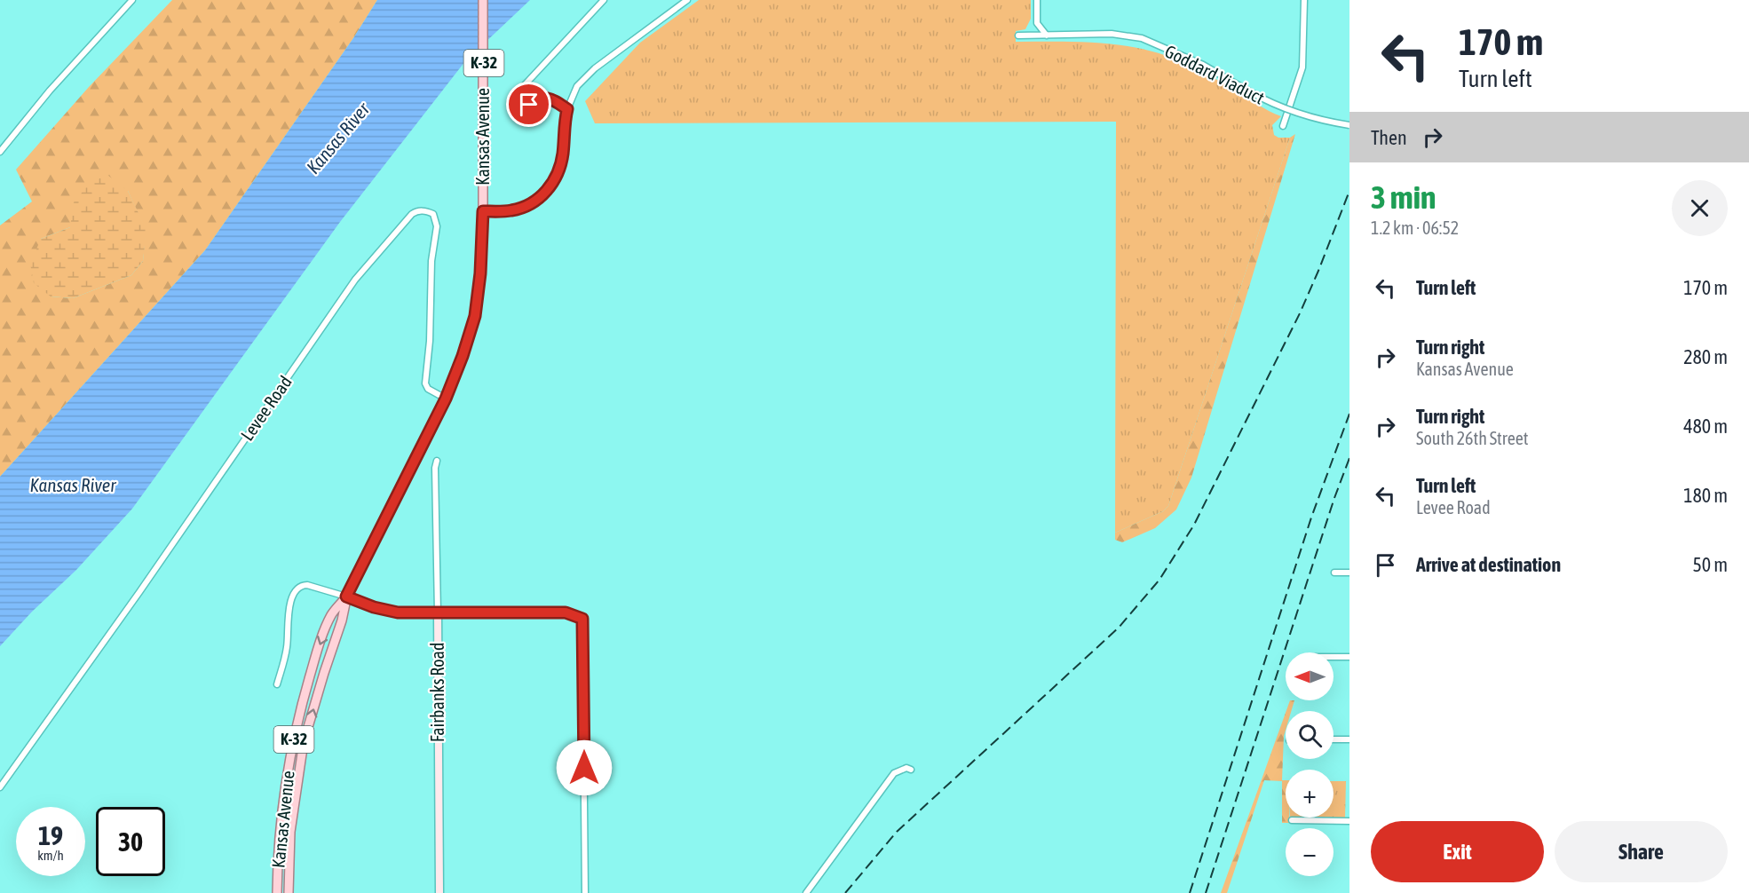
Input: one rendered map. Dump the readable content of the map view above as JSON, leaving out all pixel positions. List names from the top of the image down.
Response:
{
  "streets": {
    "main road": ["K-32", "Kansas Avenue"],
    "street": ["Goddard Viaduct", "Levee Road", "Fairbanks Road"]
  },
  "crossings": [
    ["Kansas Avenue", "Levee Road"]
  ],
  "water": ["Kansas River"],
  "north": "left",
  "page": {
    "turn": ["170 m", "Turn left"],
    "then": "Then",
    "heading": ["3 min", "1.2 km · 06:52"],
    "list": [
      {
        "name": "Turn left",
        "value": "170 m"
      },
      {
        "name": "Turn right",
        "note": "Kansas Avenue",
        "value": "280 m"
      },
      {
        "name": "Turn right",
        "note": "South 26th Street",
        "value": "480 m"
      },
      {
        "name": "Turn left",
        "note": "Levee Road",
        "value": "180 m"
      },
      {
        "name": "Arrive at destination",
        "value": "50 m"
      }
    ],
    "map_buttons": ["+", "−"],
    "speed": "19 km/h",
    "limit": "30",
    "buttons": ["Exit", "Share"]
  }
}
